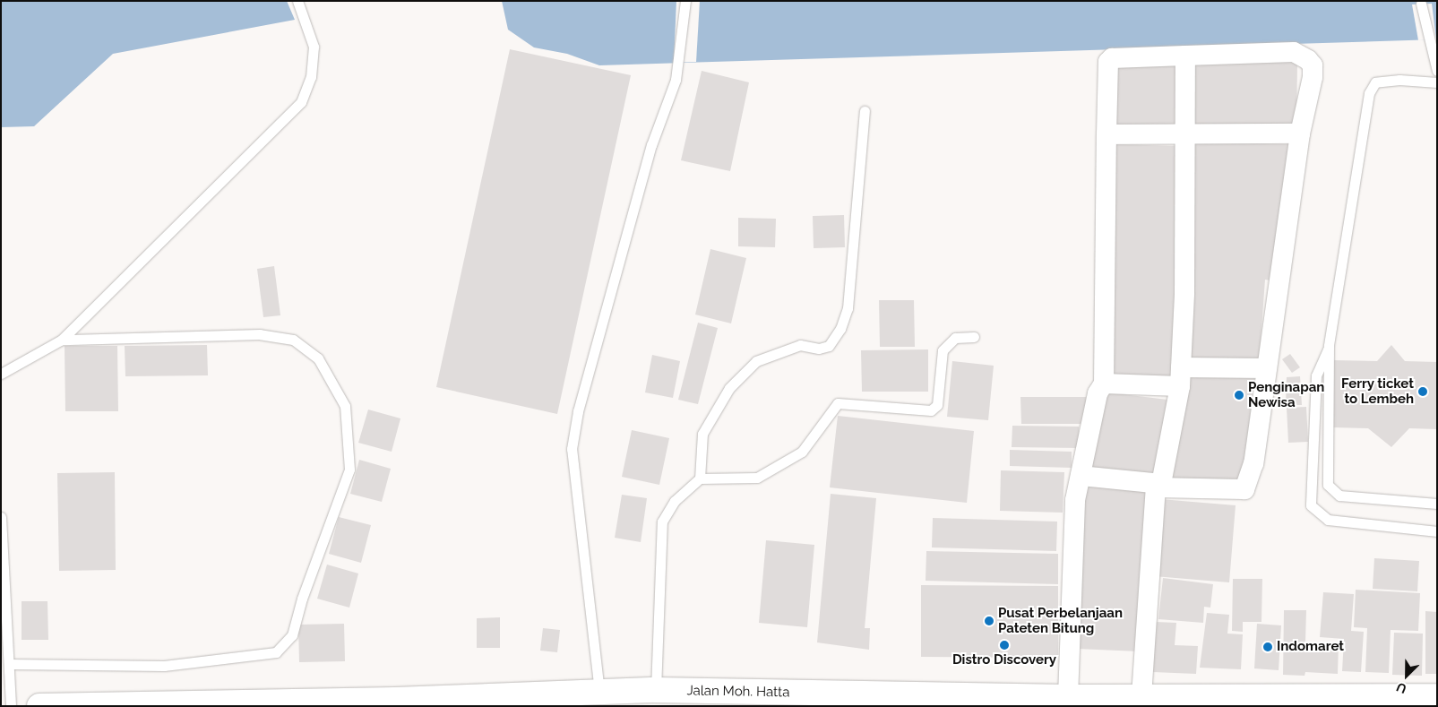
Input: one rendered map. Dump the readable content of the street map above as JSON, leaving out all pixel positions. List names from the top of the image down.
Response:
{
  "streets": {
    "highway": ["Jalan Moh. Hatta"]
  },
  "places": [
    "Ferry ticket to Lembeh",
    "Penginapan Newisa",
    "Pusat Perbelanjaan Pateten Bitung",
    "Distro Discovery",
    "Indomaret"
  ],
  "north": "bottom left"
}
